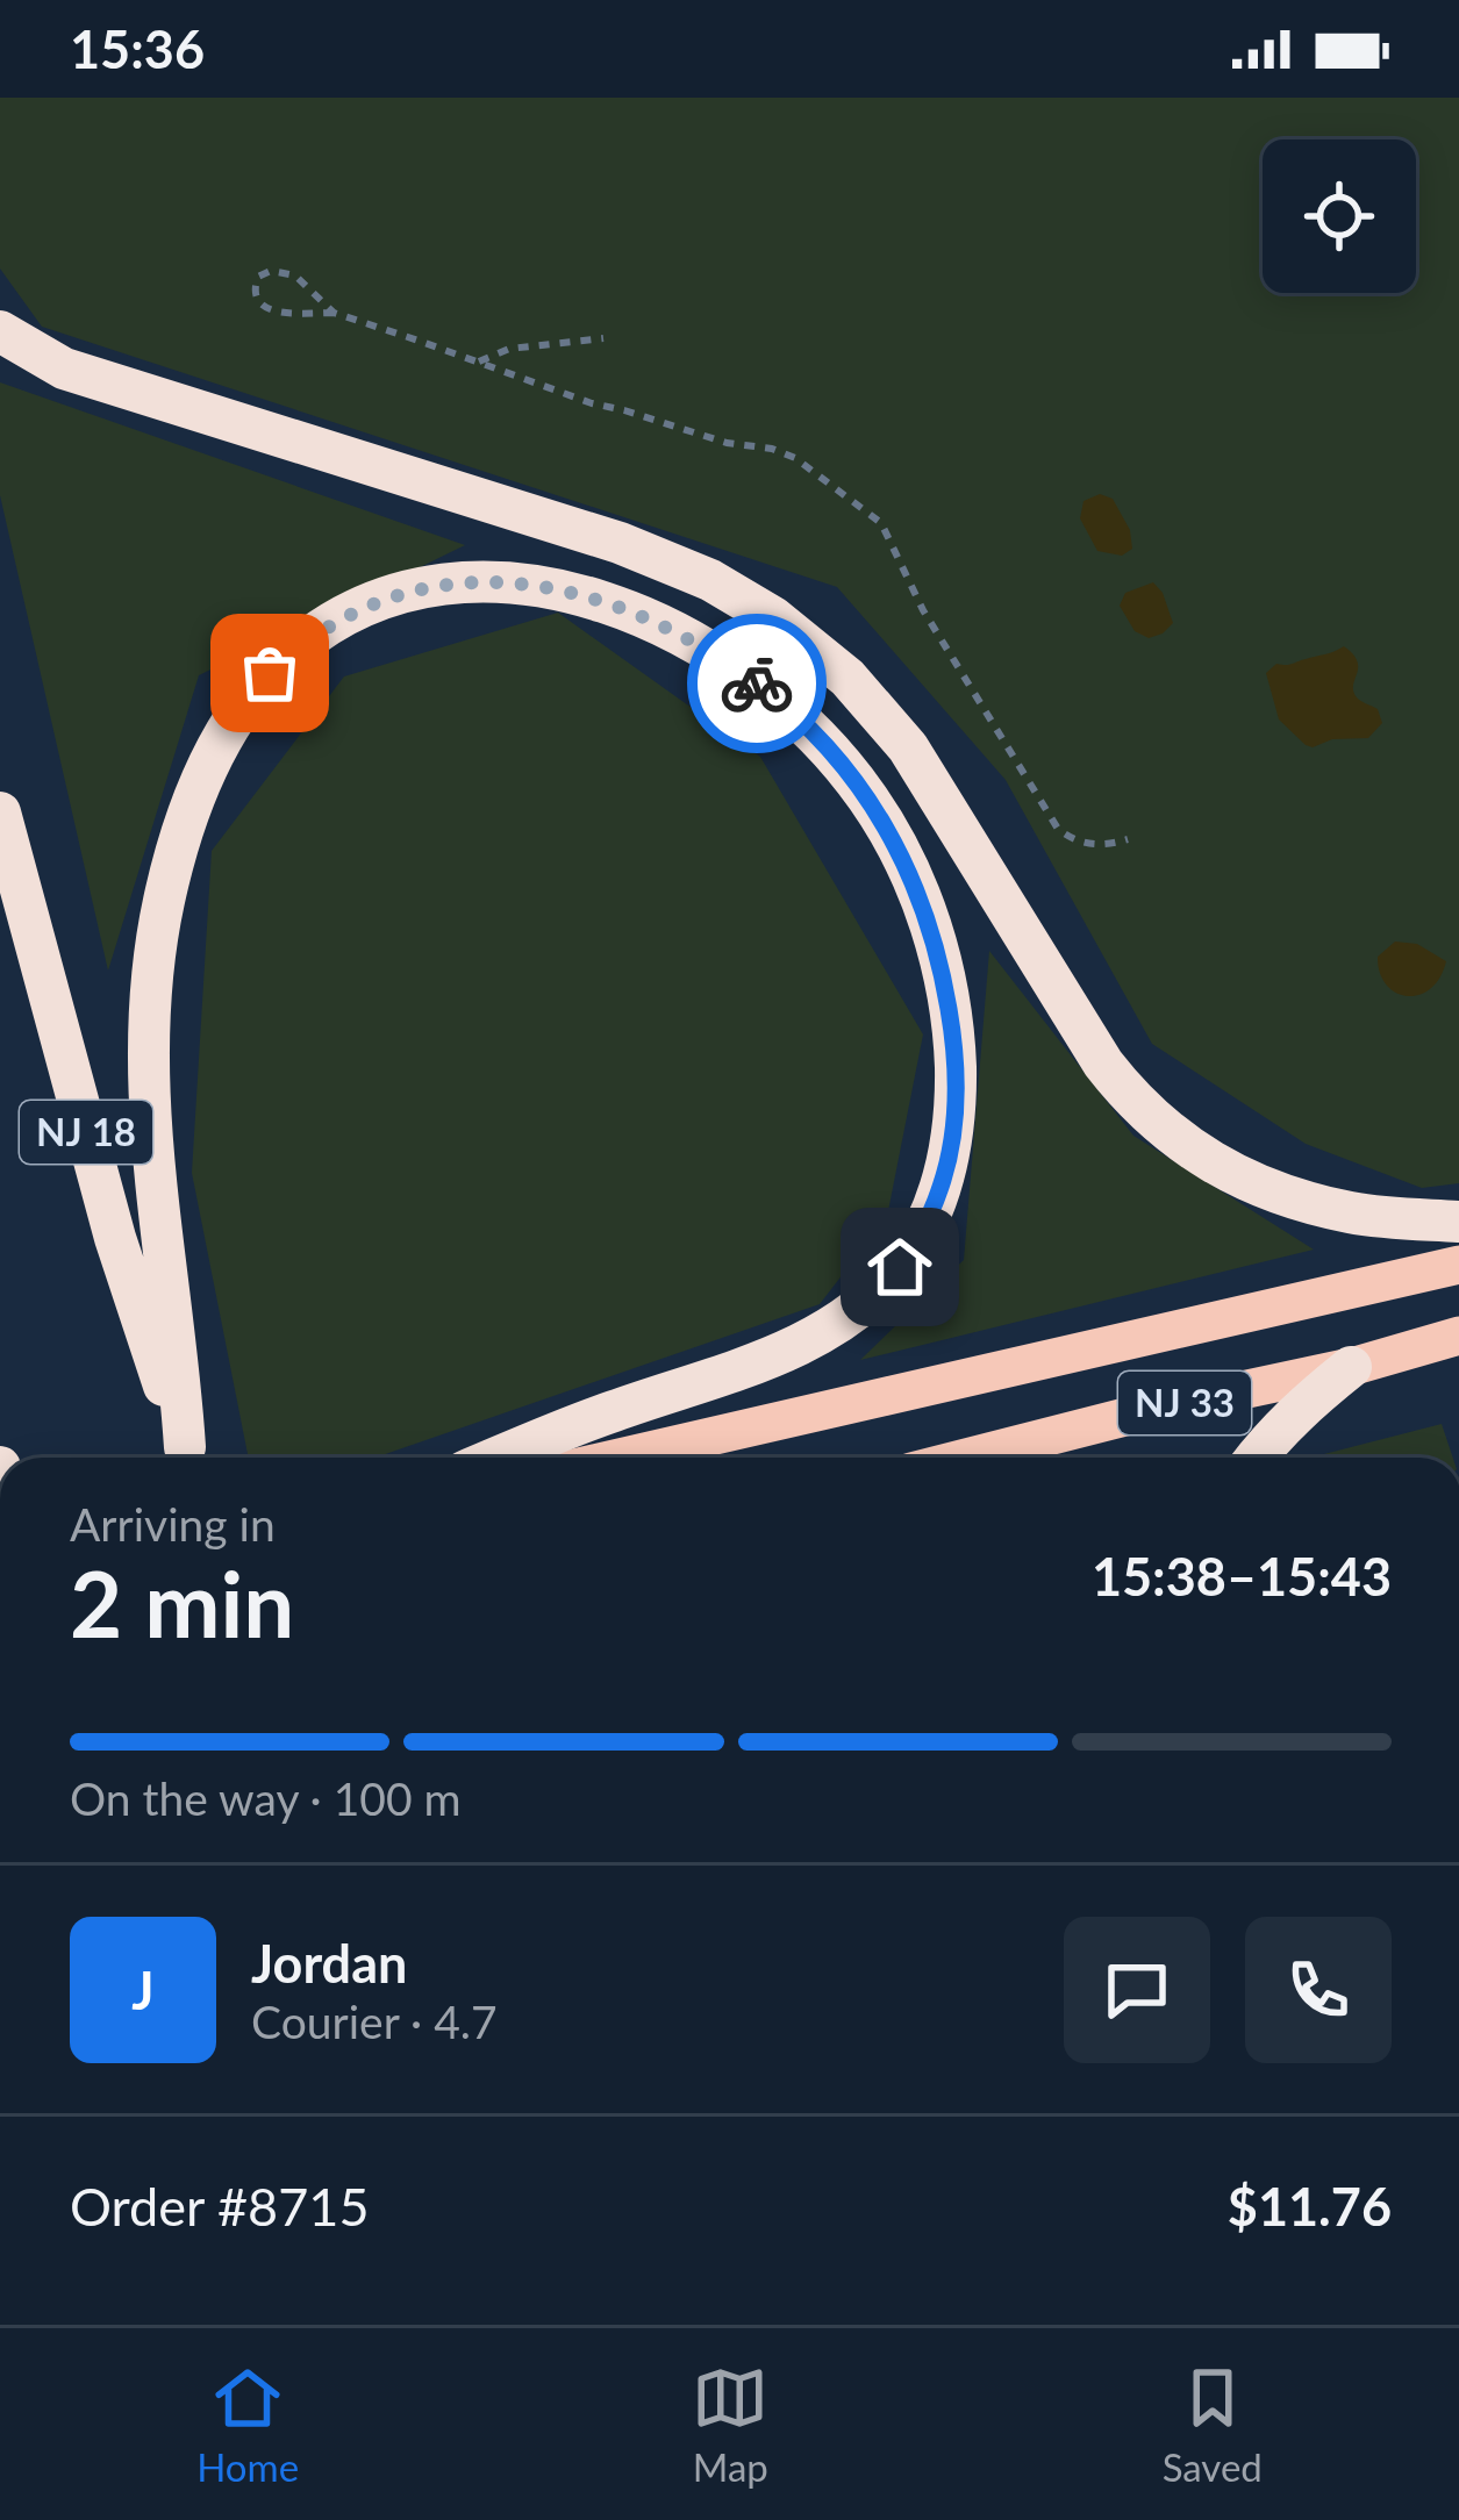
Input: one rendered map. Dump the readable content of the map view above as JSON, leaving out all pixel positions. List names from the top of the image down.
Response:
{
  "streets": {
    "highway": ["NJ 18", "NJ 33"]
  },
  "page": {
    "status": "15:36",
    "heading": ["2 min", "Arriving in", "15:38–15:43"],
    "panel": [
      "Jordan",
      "Courier · 4.7",
      "Order #8715",
      "$11.76"
    ],
    "bar": "On the way · 100 m",
    "round": "J",
    "tabs": ["Home", "Map", "Saved"]
  }
}
